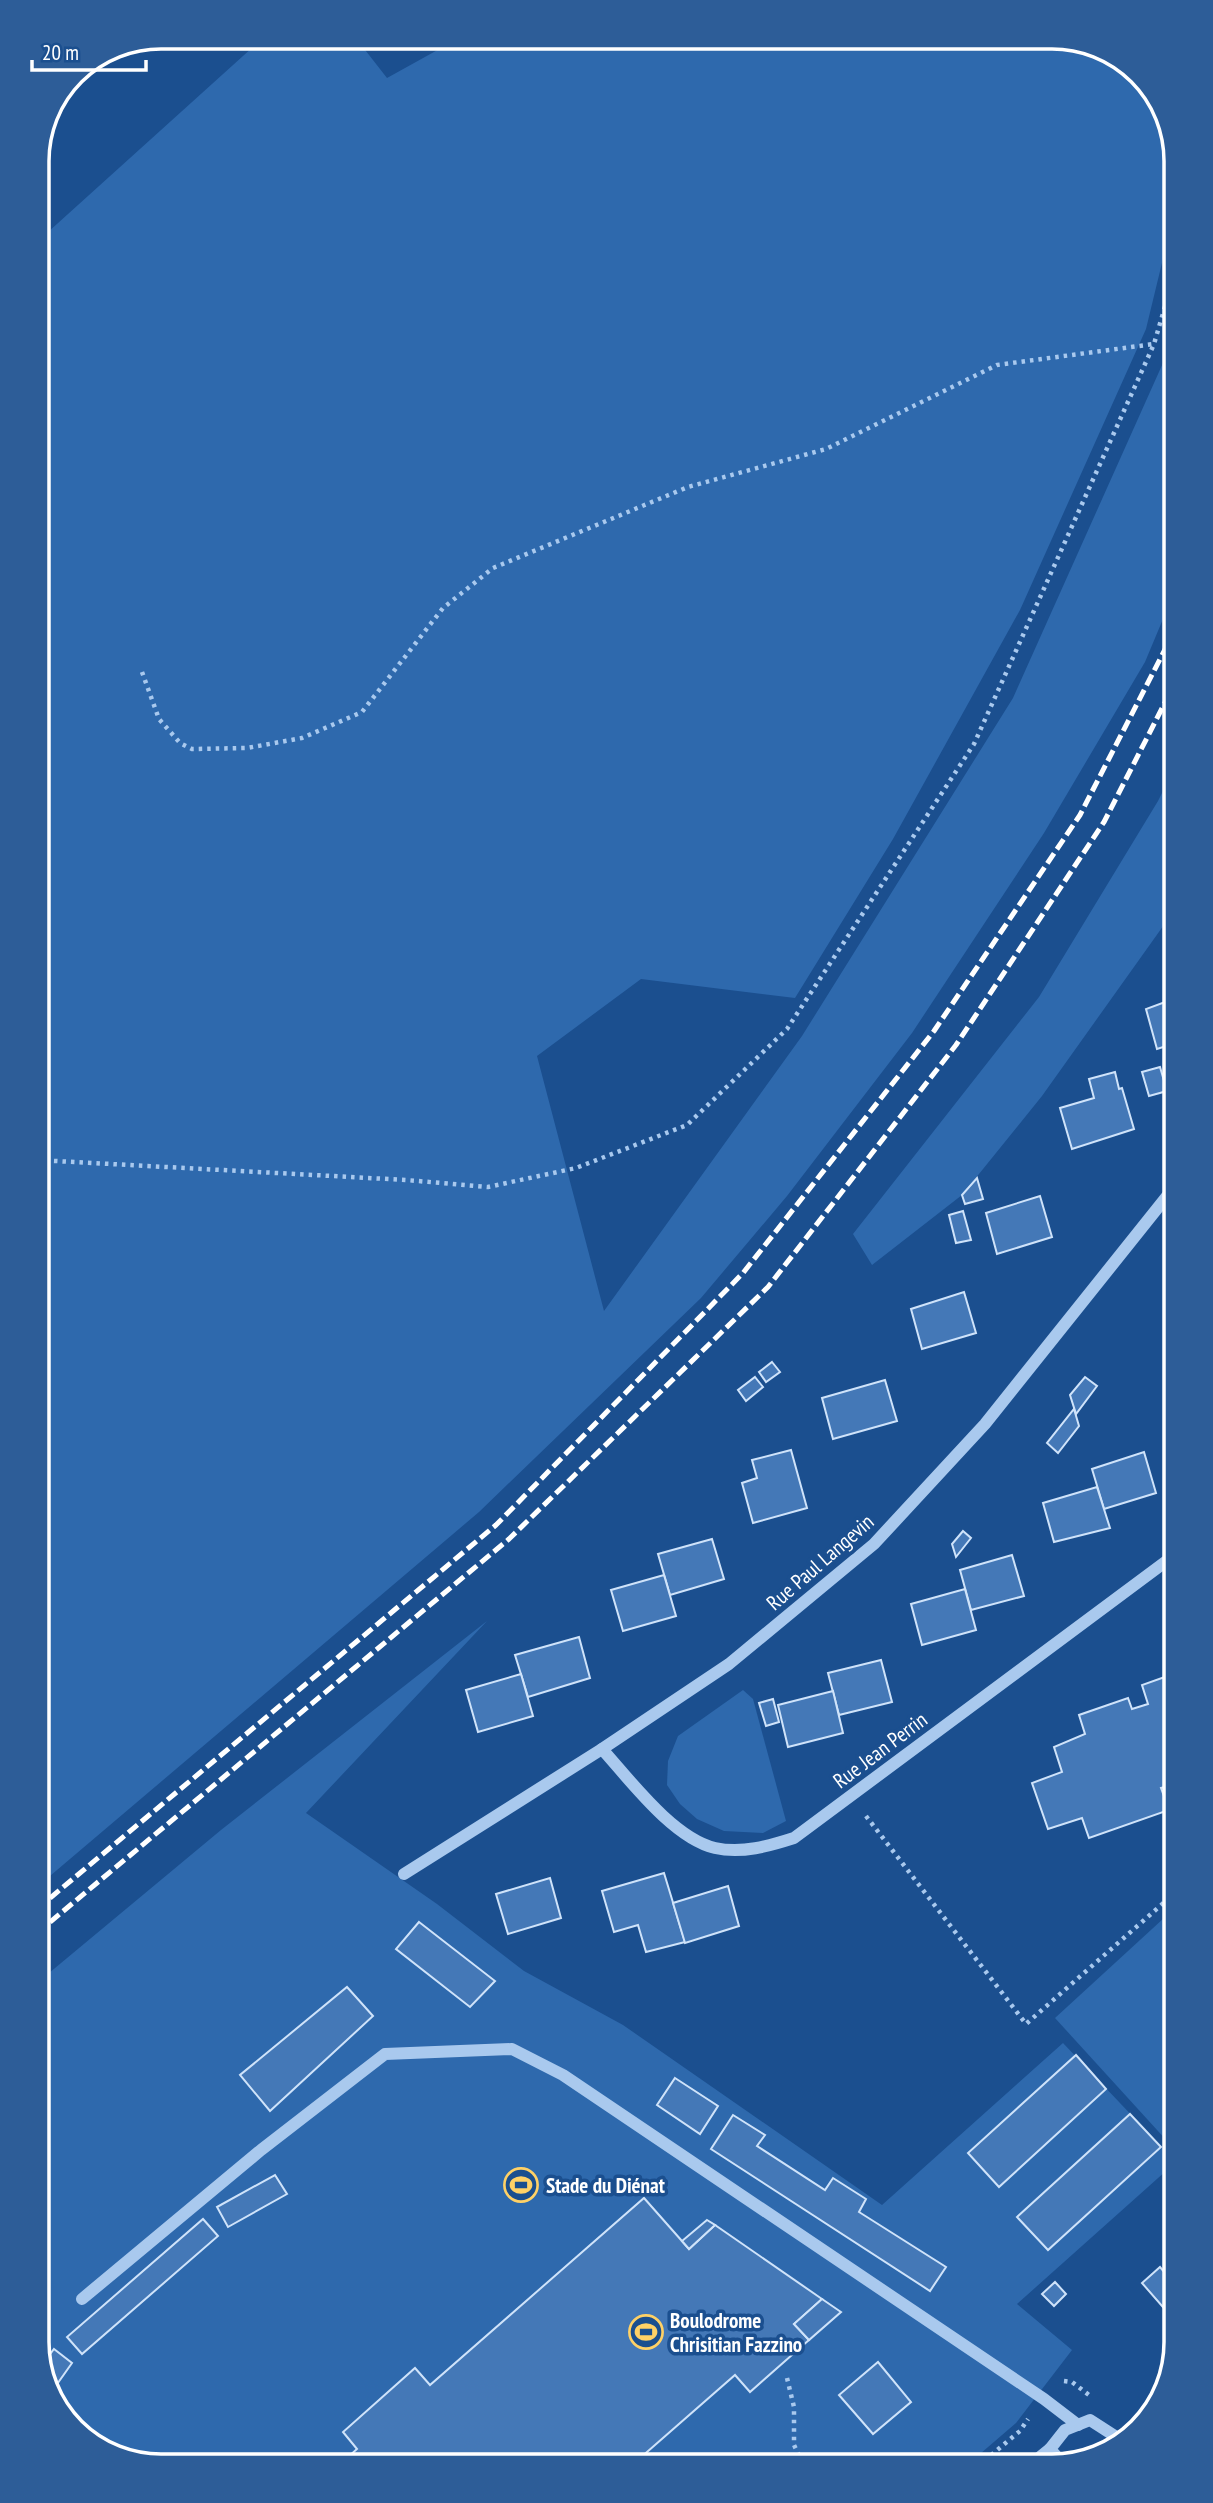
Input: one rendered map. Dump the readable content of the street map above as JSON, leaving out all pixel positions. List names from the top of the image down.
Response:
{
  "streets": {
    "street": ["Rue Paul Langevin", "Rue Jean Perrin"]
  },
  "crossings": [
    ["Rue Paul Langevin", "Rue Jean Perrin"]
  ],
  "places": {
    "sports": ["Stade du Diénat", "Boulodrome Chrisitian Fazzino"]
  },
  "scale_bar": "20 m"
}
